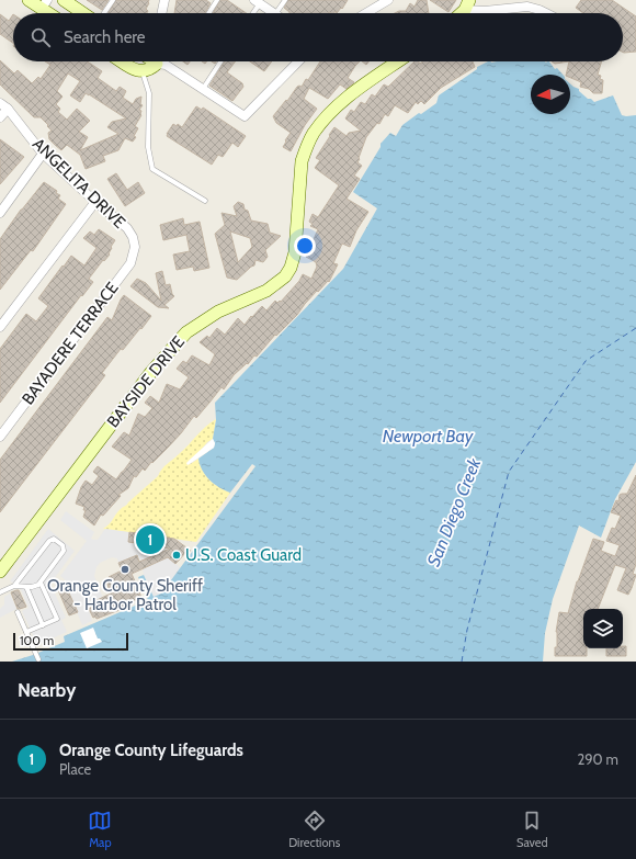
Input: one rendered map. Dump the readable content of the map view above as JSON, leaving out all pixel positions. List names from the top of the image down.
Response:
{
  "streets": {
    "main road": ["BAYSIDE DRIVE"],
    "street": ["ANGELITA DRIVE", "BAYADERE TERRACE"]
  },
  "crossings": [
    ["ANGELITA DRIVE", "BAYADERE TERRACE"]
  ],
  "water": ["Newport Bay", "San Diego Creek"],
  "places": ["U.S. Coast Guard", "Orange County Sheriff - Harbor Patrol"],
  "scale_bar": "100 m",
  "north": "left",
  "page": {
    "search": "Search here",
    "pins": "1",
    "scale": "100 m",
    "heading": "Nearby",
    "list": [
      {
        "mark": "1",
        "name": "Orange County Lifeguards",
        "note": "Place",
        "value": "290 m"
      }
    ],
    "nav": ["Map", "Directions", "Saved"]
  }
}
